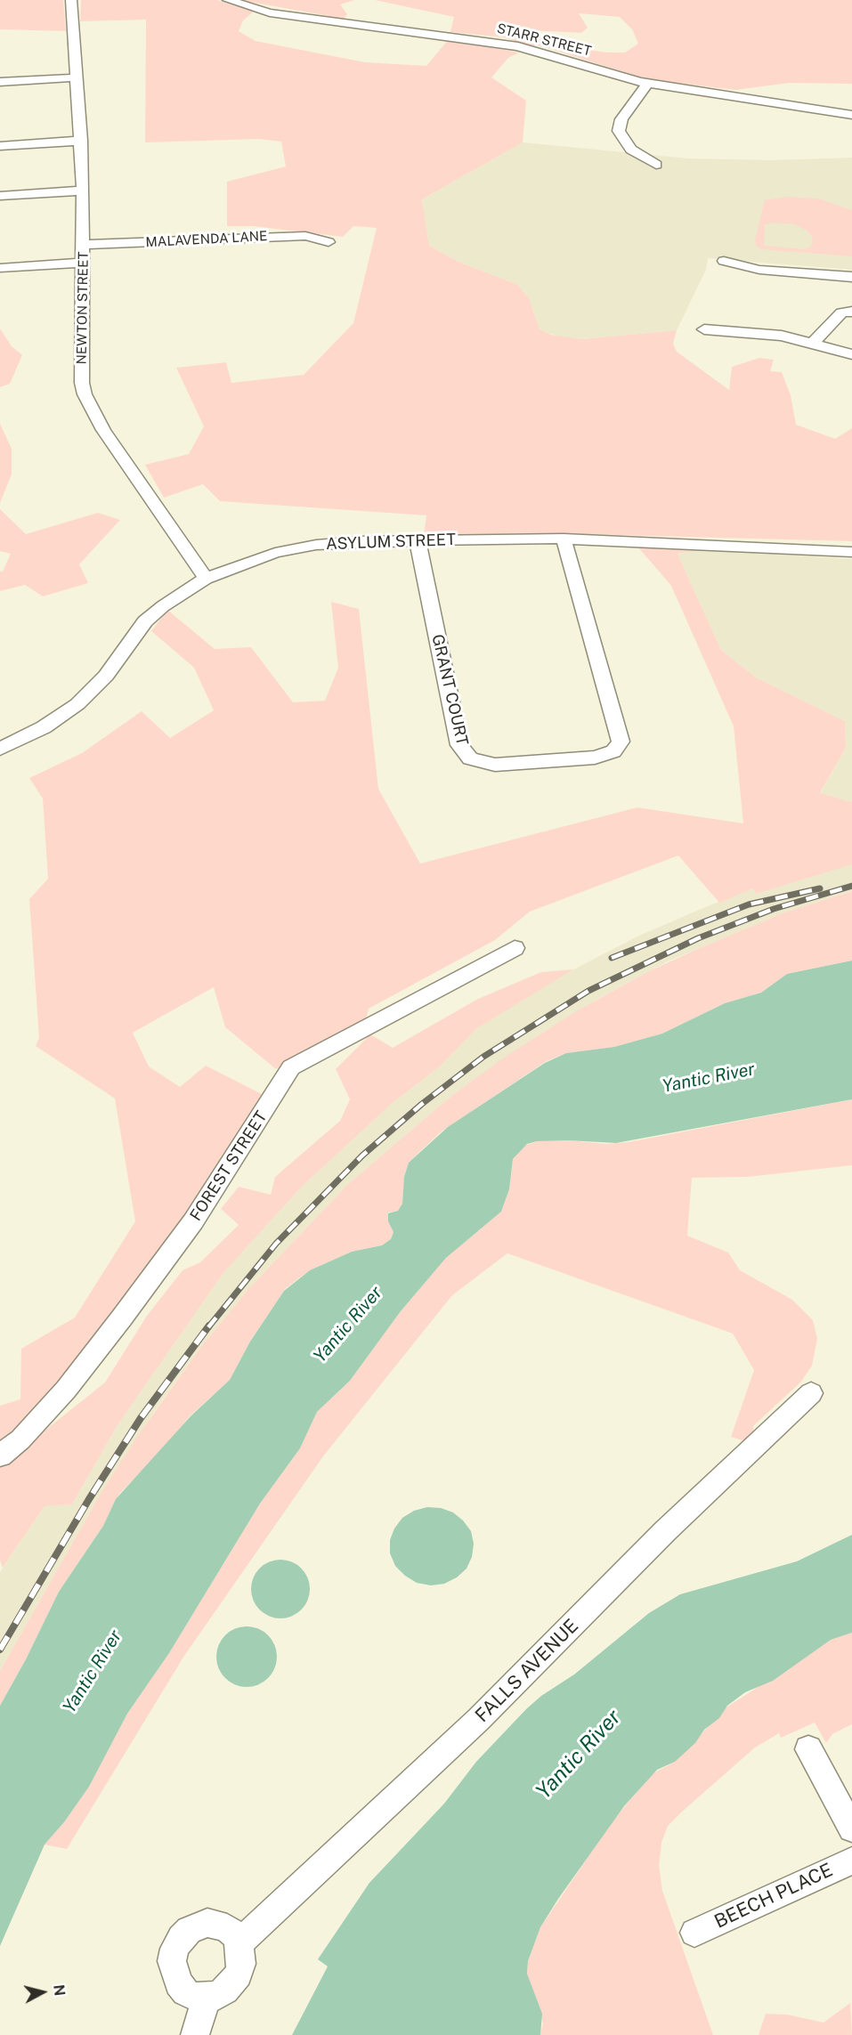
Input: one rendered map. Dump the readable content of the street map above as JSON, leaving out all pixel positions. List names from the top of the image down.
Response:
{
  "streets": {
    "street": [
      "STARR STREET",
      "MALAVENDA LANE",
      "NEWTON STREET",
      "ASYLUM STREET",
      "GRANT COURT",
      "FOREST STREET",
      "FALLS AVENUE",
      "BEECH PLACE"
    ]
  },
  "crossings": [
    ["MALAVENDA LANE", "NEWTON STREET"],
    ["NEWTON STREET", "ASYLUM STREET"],
    ["ASYLUM STREET", "GRANT COURT"]
  ],
  "water": ["Yantic River"],
  "north": "right"
}
